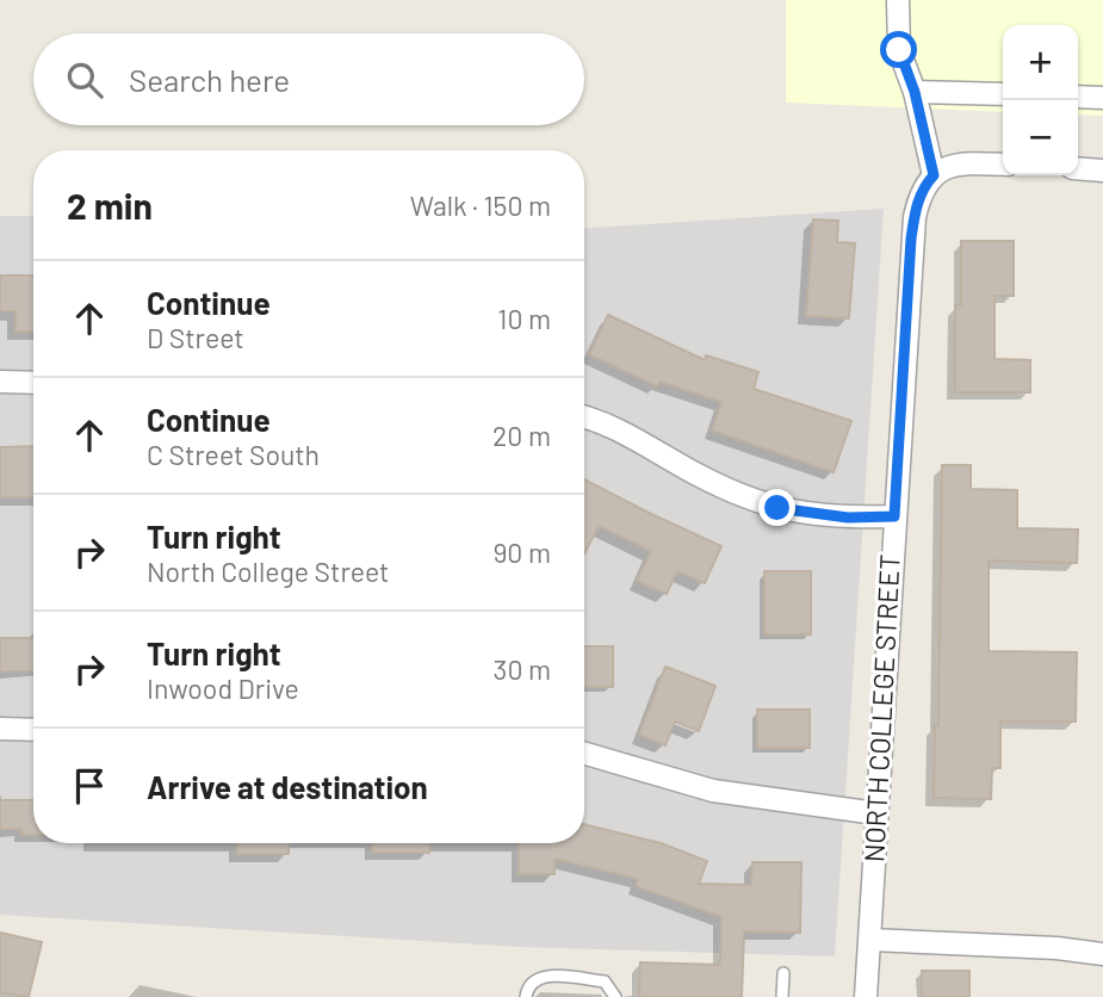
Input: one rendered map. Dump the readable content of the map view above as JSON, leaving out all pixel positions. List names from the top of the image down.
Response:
{
  "streets": {
    "street": ["NORTH COLLEGE STREET"]
  },
  "page": {
    "map_buttons": ["+", "−"],
    "search": "Search here",
    "heading": ["2 min", "Walk · 150 m"],
    "list": [
      ["Continue", "D Street", "10 m"],
      ["Continue", "C Street South", "20 m"],
      ["Turn right", "North College Street", "90 m"],
      ["Turn right", "Inwood Drive", "30 m"],
      "Arrive at destination"
    ]
  }
}
